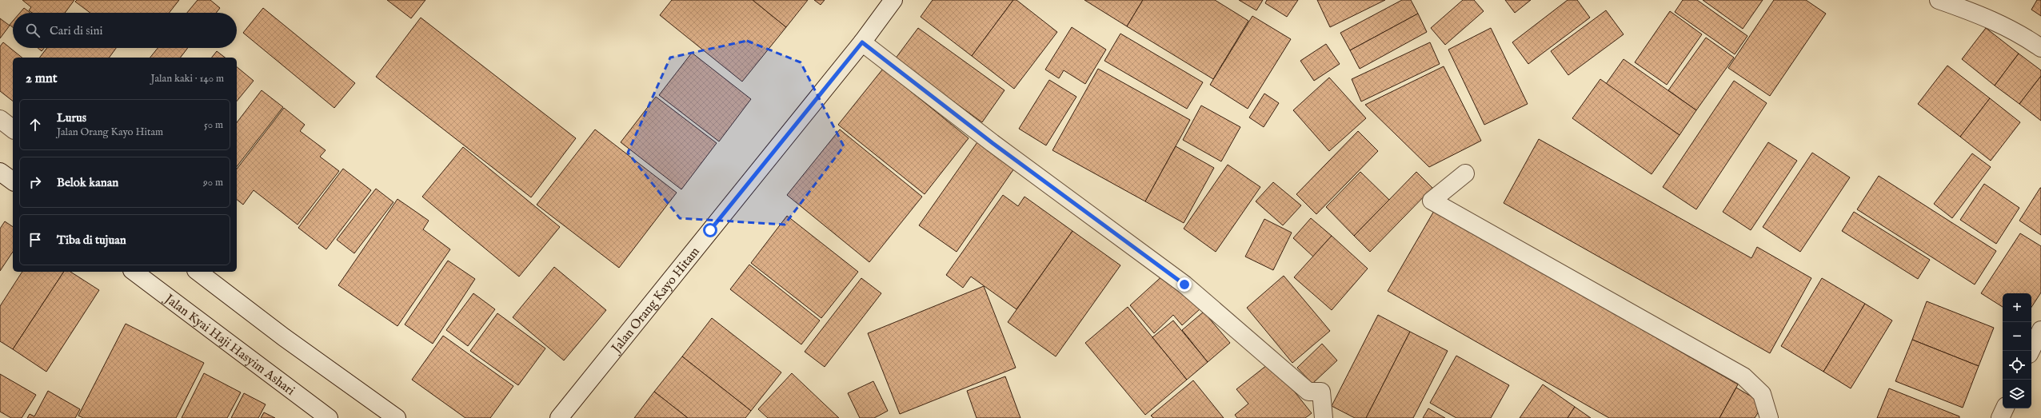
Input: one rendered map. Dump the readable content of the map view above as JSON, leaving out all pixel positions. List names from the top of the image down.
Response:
{
  "streets": {
    "street": ["Jalan Orang Kayo Hitam", "Jalan Kyai Haji Hasyim Ashari"]
  },
  "page": {
    "search": "Cari di sini",
    "heading": ["2 mnt", "Jalan kaki · 140 m"],
    "list": [
      ["Lurus", "Jalan Orang Kayo Hitam", "50 m"],
      ["Belok kanan", "90 m"],
      "Tiba di tujuan"
    ],
    "map_buttons": ["+", "−"]
  }
}
